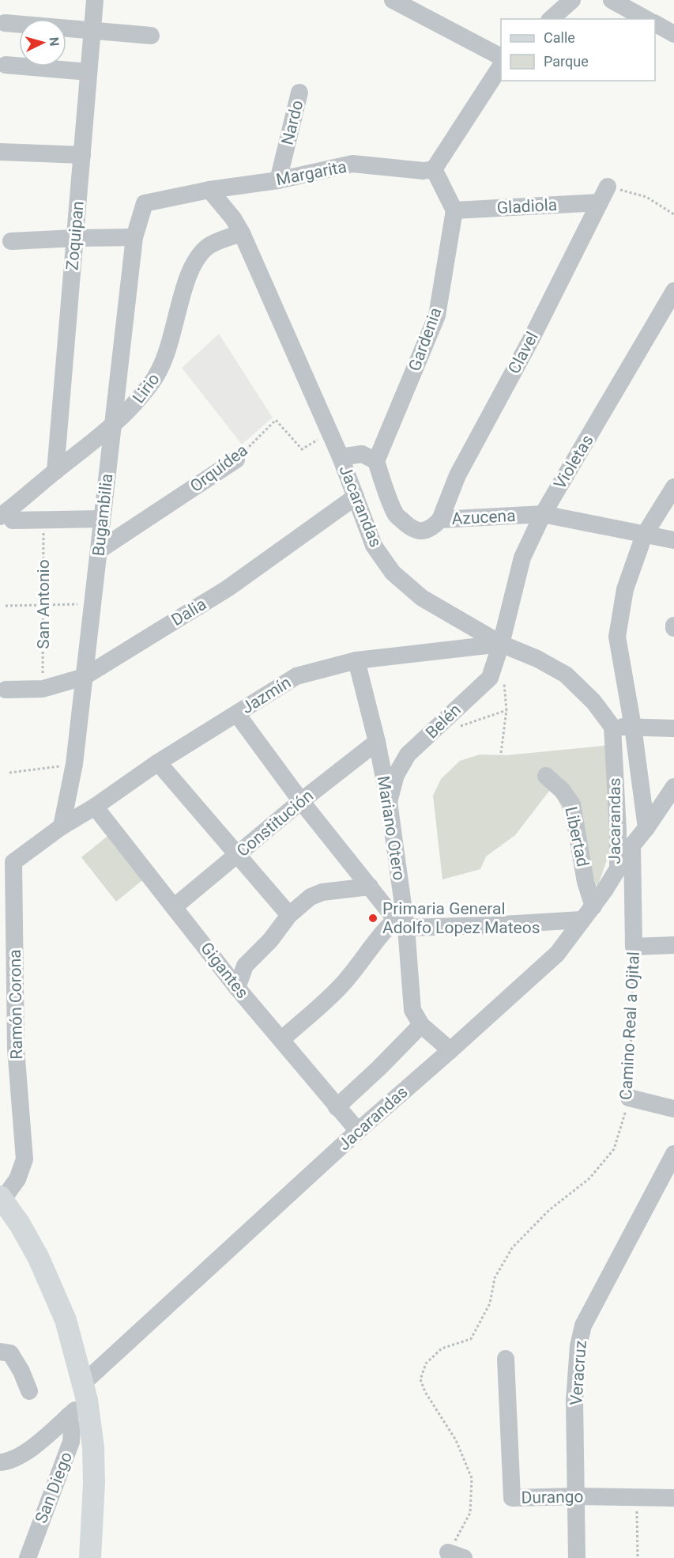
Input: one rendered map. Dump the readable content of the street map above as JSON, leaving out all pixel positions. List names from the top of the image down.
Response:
{
  "streets": {
    "street": [
      "Nardo",
      "Margarita",
      "Gladiola",
      "Zoquipan",
      "Gardenia",
      "Clavel",
      "Lirio",
      "Violetas",
      "Orquídea",
      "Jacarandas",
      "Bugambilia",
      "Azucena",
      "Dalia",
      "Jazmín",
      "Belén",
      "Constitución",
      "Mariano Otero",
      "Libertad",
      "Gigantes",
      "Ramón Corona",
      "Camino Real a Ojital",
      "Veracruz",
      "San Diego",
      "Durango"
    ],
    "path": ["San Antonio"]
  },
  "crossings": [
    ["Nardo", "Margarita"],
    ["Margarita", "Jacarandas"],
    ["Margarita", "Bugambilia"],
    ["Gladiola", "Gardenia"],
    ["Gladiola", "Clavel"],
    ["Zoquipan", "Lirio"],
    ["Gardenia", "Azucena"],
    ["Clavel", "Azucena"],
    ["Lirio", "Jacarandas"],
    ["Lirio", "Bugambilia"],
    ["Violetas", "Jacarandas"],
    ["Violetas", "Azucena"],
    ["Violetas", "Jazmín"],
    ["Violetas", "Belén"],
    ["Orquídea", "Jacarandas"],
    ["Orquídea", "Bugambilia"],
    ["Jacarandas", "Dalia"],
    ["Jacarandas", "Jazmín"],
    ["Jacarandas", "Belén"],
    ["Jacarandas", "Mariano Otero"],
    ["Jacarandas", "Libertad"],
    ["Jacarandas", "Gigantes"],
    ["Jacarandas", "San Diego"],
    ["Bugambilia", "Dalia"],
    ["Bugambilia", "Jazmín"],
    ["Bugambilia", "Ramón Corona"],
    ["San Antonio", "Dalia"],
    ["Jazmín", "Belén"],
    ["Jazmín", "Mariano Otero"],
    ["Jazmín", "Gigantes"],
    ["Jazmín", "Ramón Corona"],
    ["Belén", "Mariano Otero"],
    ["Constitución", "Mariano Otero"],
    ["Constitución", "Gigantes"],
    ["Veracruz", "Durango"]
  ],
  "places": ["Primaria General Adolfo Lopez Mateos"],
  "legend": ["Calle", "Parque"],
  "north": "right"
}
